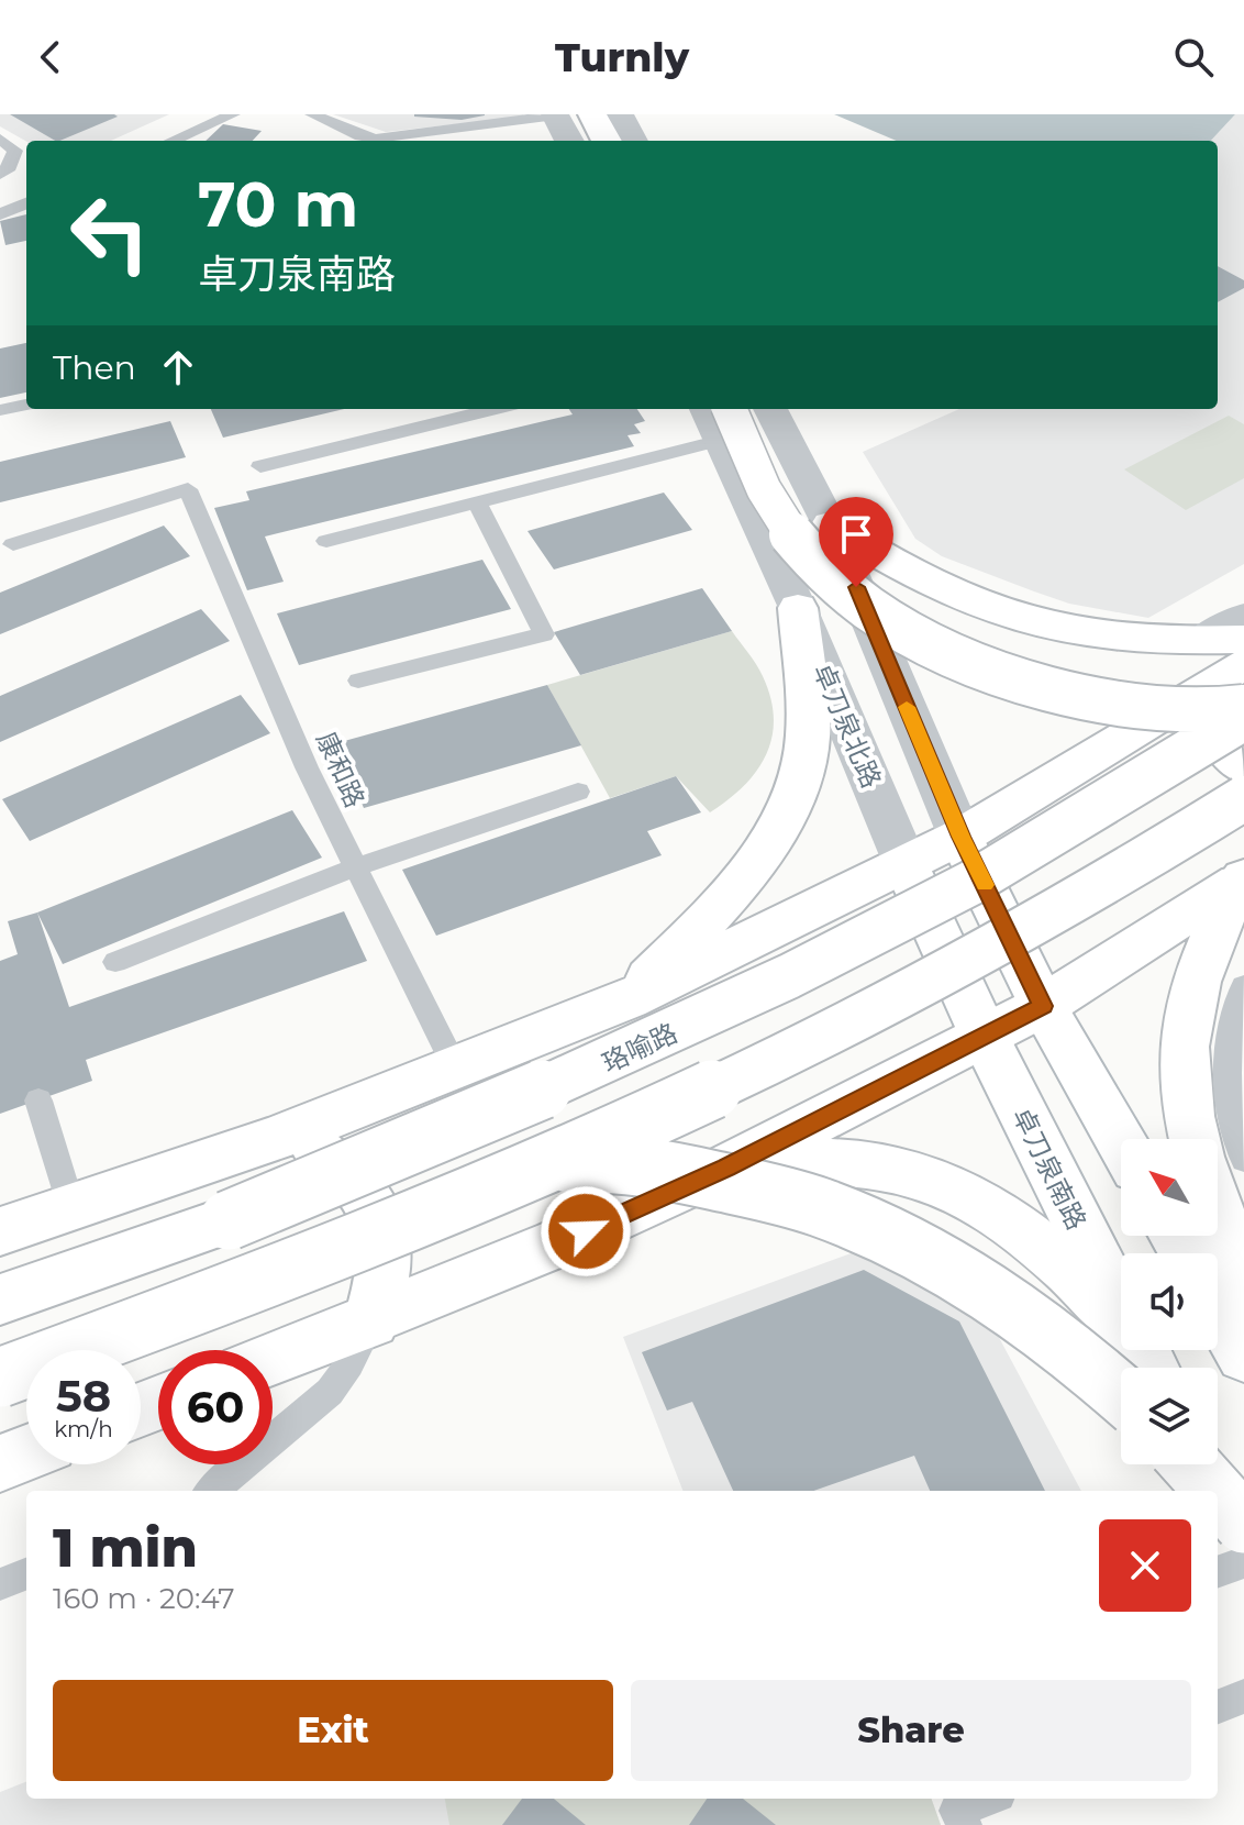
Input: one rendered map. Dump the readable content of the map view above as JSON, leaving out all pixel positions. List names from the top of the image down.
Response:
{
  "streets": {
    "main road": ["卓刀泉北路", "珞喻路", "卓刀泉南路"],
    "lane": ["康和路"]
  },
  "crossings": [
    ["卓刀泉北路", "卓刀泉南路"]
  ],
  "north": "top left",
  "page": {
    "header": "Turnly",
    "turn": ["70 m", "卓刀泉南路"],
    "then": "Then",
    "speed": "58 km/h",
    "limit": "60",
    "heading": ["1 min", "160 m · 20:47"],
    "buttons": ["Exit", "Share"]
  }
}
